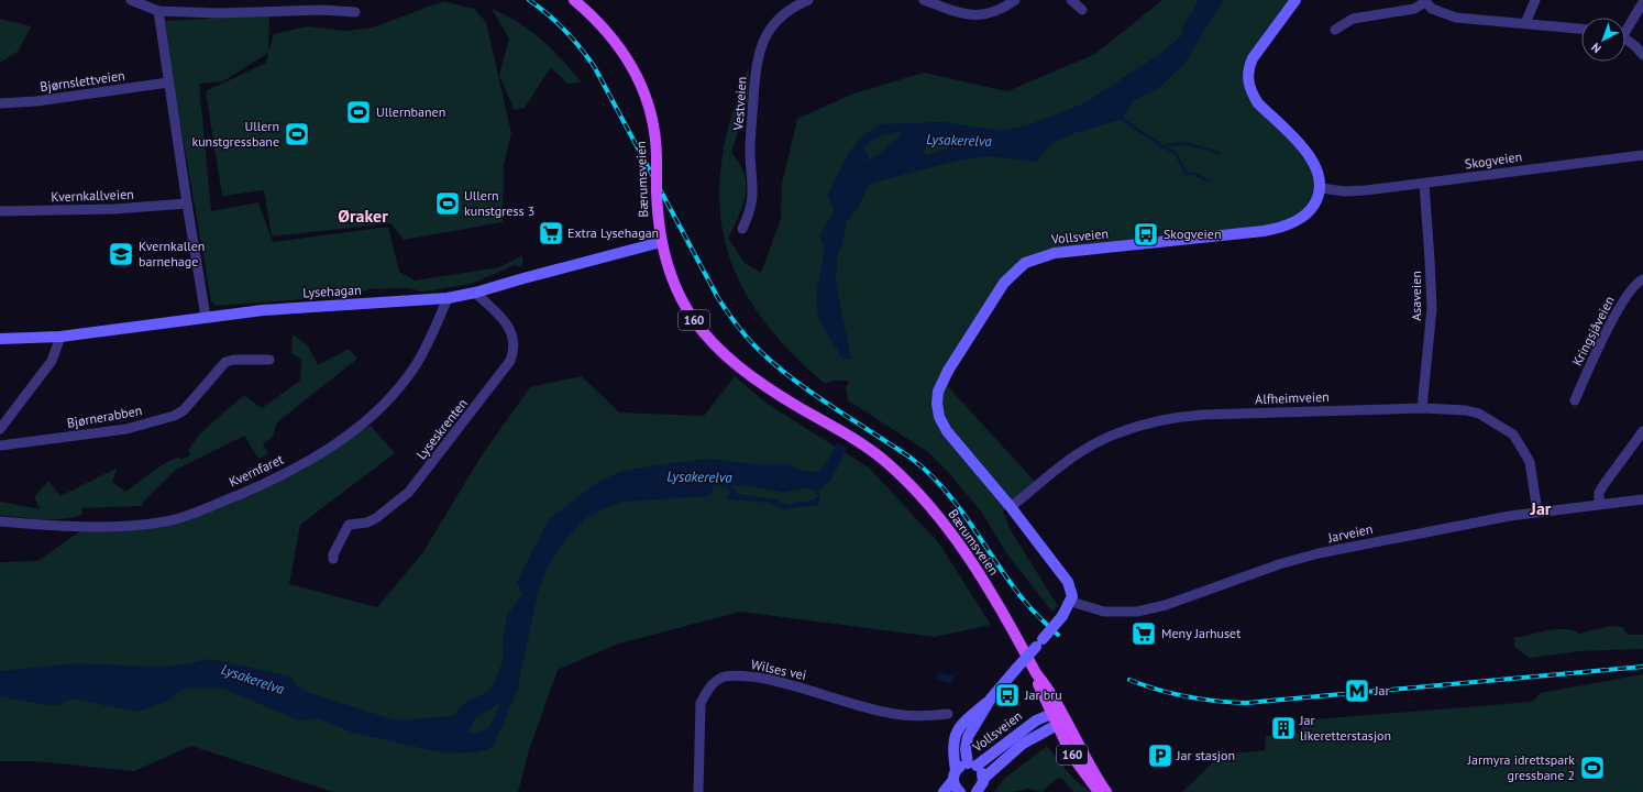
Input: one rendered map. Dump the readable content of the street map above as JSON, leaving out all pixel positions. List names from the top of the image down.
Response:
{
  "streets": {
    "main road": [
      "Bærumsveien",
      "Vollsveien",
      "Lysehagan",
      "160"
    ],
    "street": [
      "Bjørnslettveien",
      "Vestveien",
      "Skogveien",
      "Kvernkallveien",
      "Asaveien",
      "Kringsjåveien",
      "Alfheimveien",
      "Bjørnerabben",
      "Lyseskrenten",
      "Kvernfaret",
      "Jarveien",
      "Wilses vei"
    ]
  },
  "crossings": [
    ["Skogveien", "Vollsveien"],
    ["Skogveien", "Asaveien"],
    ["Bærumsveien", "Vollsveien"],
    ["Bærumsveien", "Lysehagan"],
    ["Vollsveien", "Alfheimveien"],
    ["Vollsveien", "Jarveien"],
    ["Lysehagan", "Lyseskrenten"],
    ["Lysehagan", "Kvernfaret"],
    ["Asaveien", "Alfheimveien"],
    ["Alfheimveien", "Jarveien"]
  ],
  "districts": ["Øraker", "Jar"],
  "water": ["Lysakerelva"],
  "places": {
    "sports": [
      "Ullernbanen",
      "Ullern kunstgressbane",
      "Ullern kunstgress 3",
      "Jarmyra idrettspark gressbane 2"
    ],
    "supermarket": ["Extra Lysehagan", "Meny Jarhuset"],
    "bus stop": ["Skogveien", "Jar bru"],
    "school or university": ["Kvernkallen barnehage"],
    "metro station": ["Jar"],
    "building": ["Jar likeretterstasjon"],
    "parking": ["Jar stasjon"]
  },
  "north": "bottom left"
}
